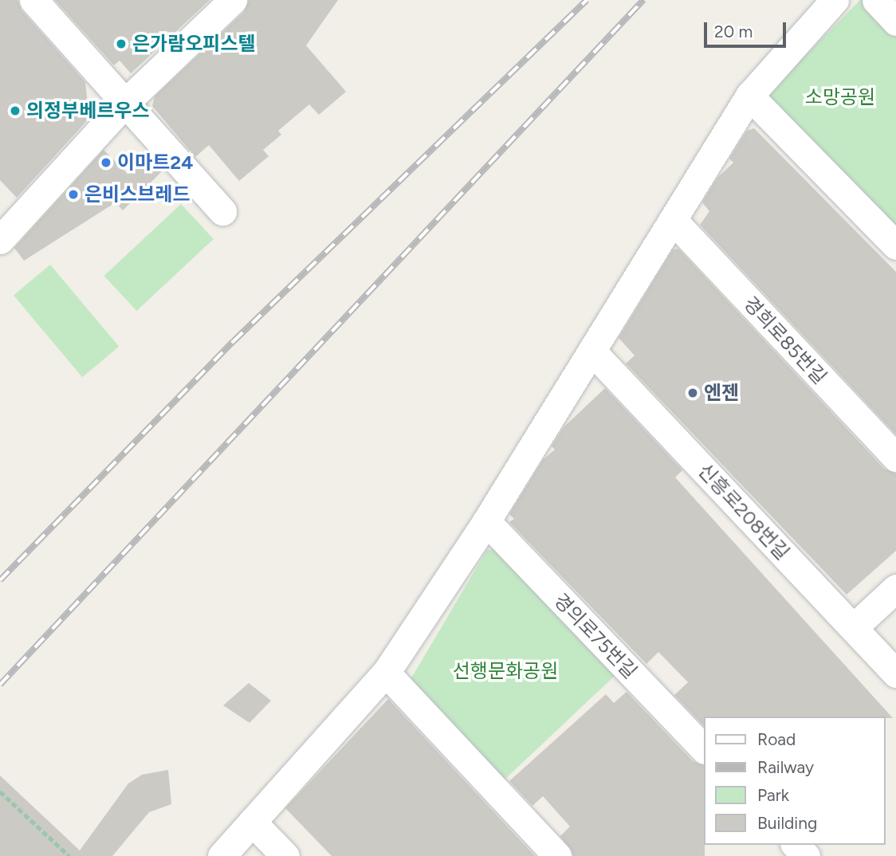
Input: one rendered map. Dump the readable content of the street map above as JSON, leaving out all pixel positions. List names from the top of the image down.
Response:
{
  "streets": {
    "street": ["경희로85번길", "신흥로208번길", "경의로75번길"]
  },
  "parks": ["소망공원", "선행문화공원"],
  "places": [
    "은가람오피스텔",
    "의정부베르우스",
    "이마트24",
    "은비스브레드",
    "엔젠"
  ],
  "legend": [
    "Road",
    "Railway",
    "Park",
    "Building"
  ],
  "scale_bar": "20 m"
}
